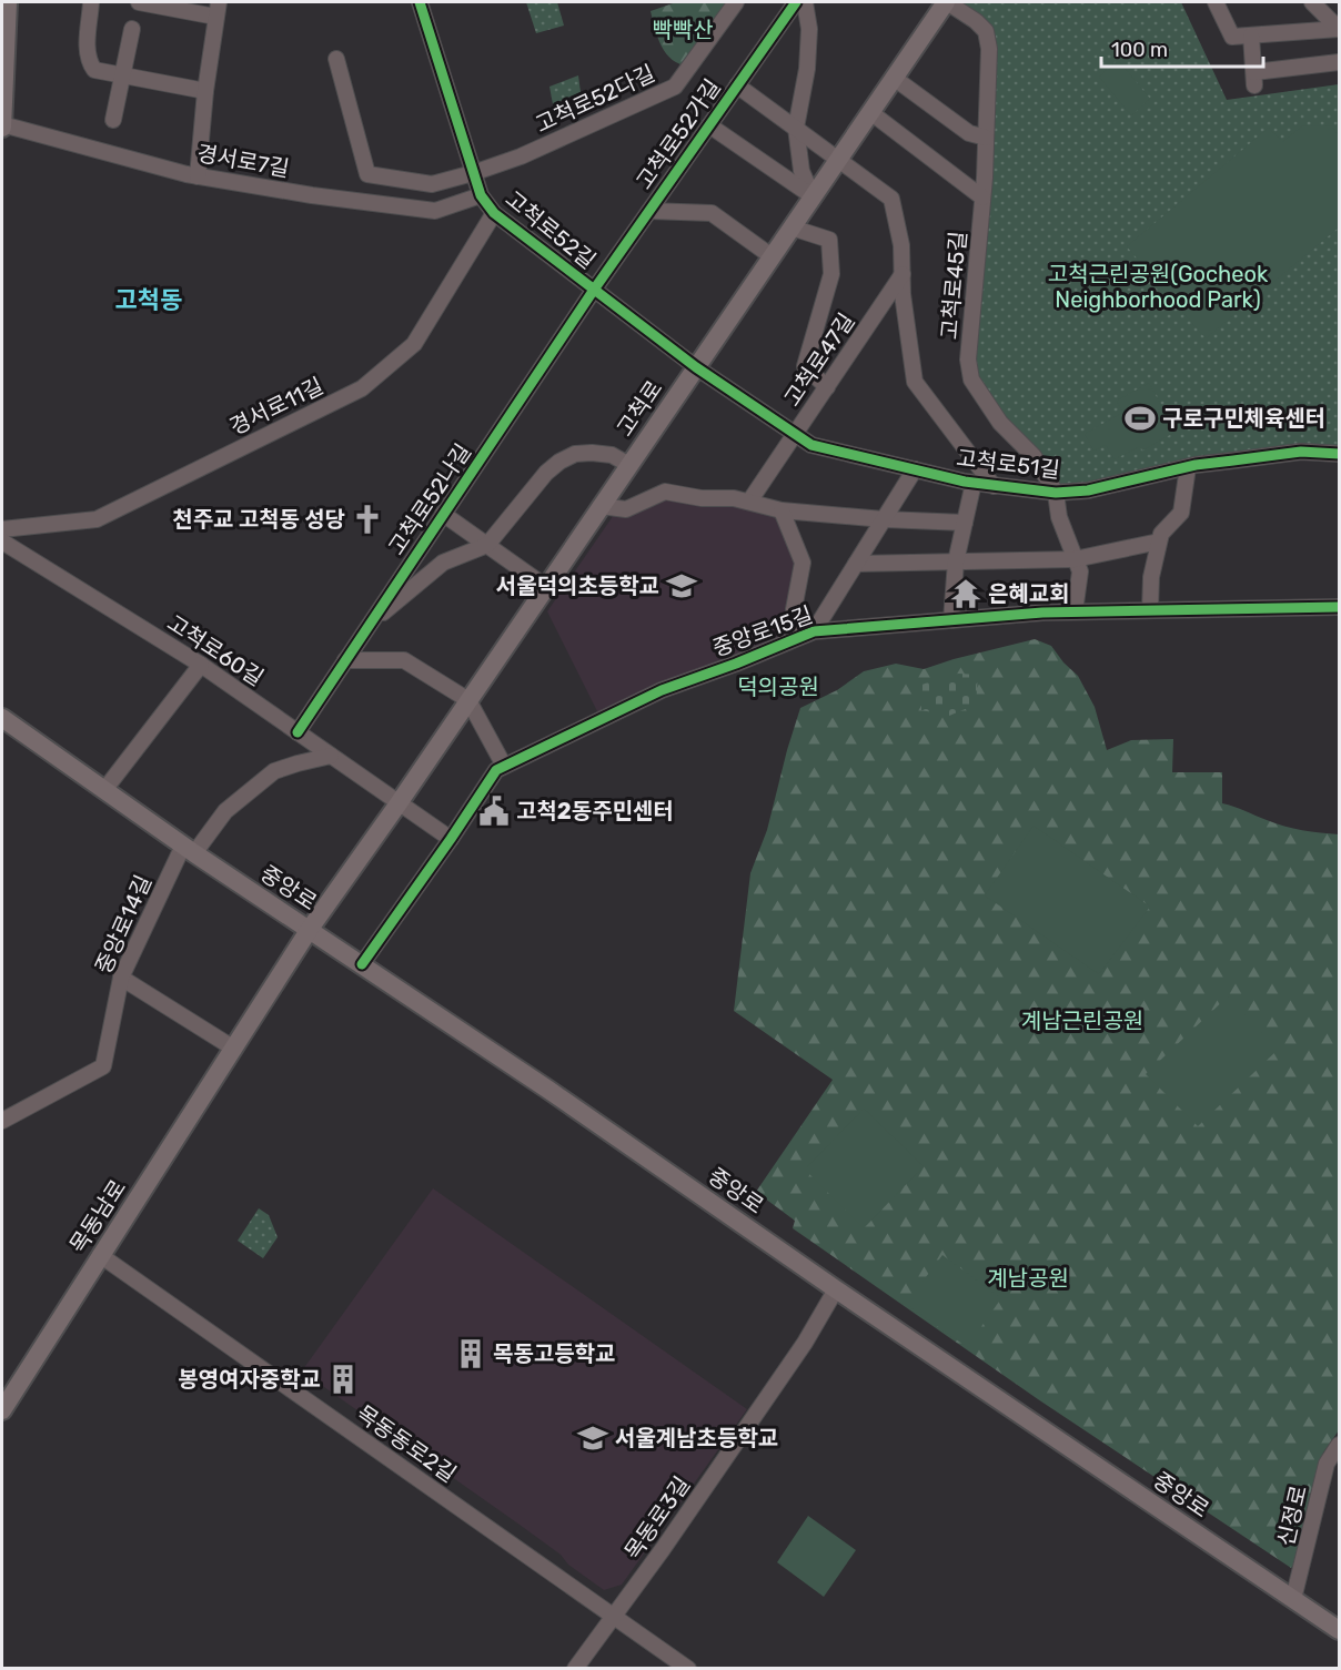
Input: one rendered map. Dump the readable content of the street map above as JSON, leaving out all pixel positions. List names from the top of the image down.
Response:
{
  "streets": {
    "main road": ["고척로", "중앙로", "목동남로"],
    "street": [
      "고척로52다길",
      "고척로52가길",
      "경서로7길",
      "고척로52길",
      "고척로45길",
      "고척로47길",
      "경서로11길",
      "고척로51길",
      "고척로52나길",
      "중앙로15길",
      "고척로60길",
      "중앙로14길",
      "목동동로2길",
      "신정로",
      "목동로3길"
    ]
  },
  "crossings": [
    ["고척로52다길", "고척로52길"],
    ["고척로52가길", "고척로52길"],
    ["고척로52가길", "고척로52나길"],
    ["경서로7길", "고척로52길"],
    ["고척로52길", "경서로11길"],
    ["고척로52길", "고척로"],
    ["고척로52길", "고척로51길"],
    ["고척로52길", "고척로52나길"],
    ["고척로45길", "고척로"],
    ["고척로45길", "고척로51길"],
    ["고척로45길", "중앙로15길"],
    ["고척로47길", "고척로51길"],
    ["고척로", "고척로51길"],
    ["고척로", "고척로60길"],
    ["고척로", "중앙로"],
    ["고척로", "목동남로"],
    ["고척로51길", "중앙로15길"],
    ["고척로52나길", "고척로60길"],
    ["중앙로15길", "중앙로"],
    ["고척로60길", "중앙로14길"],
    ["중앙로", "중앙로14길"],
    ["중앙로", "목동남로"],
    ["중앙로", "신정로"],
    ["중앙로", "목동로3길"],
    ["목동남로", "목동동로2길"],
    ["목동동로2길", "목동로3길"]
  ],
  "districts": ["고척동"],
  "parks": [
    "빡빡산",
    "고척근린공원(Gocheok Neighborhood Park)",
    "덕의공원",
    "계남근린공원",
    "계남공원"
  ],
  "places": {
    "sports": ["구로구민체육센터"],
    "church": ["천주교 고척동 성당"],
    "school or university": ["서울덕의초등학교", "서울계남초등학교"],
    "temple": ["은혜교회"],
    "public building": ["고척2동주민센터"],
    "building": ["목동고등학교", "봉영여자중학교"]
  },
  "scale_bar": "100 m"
}
